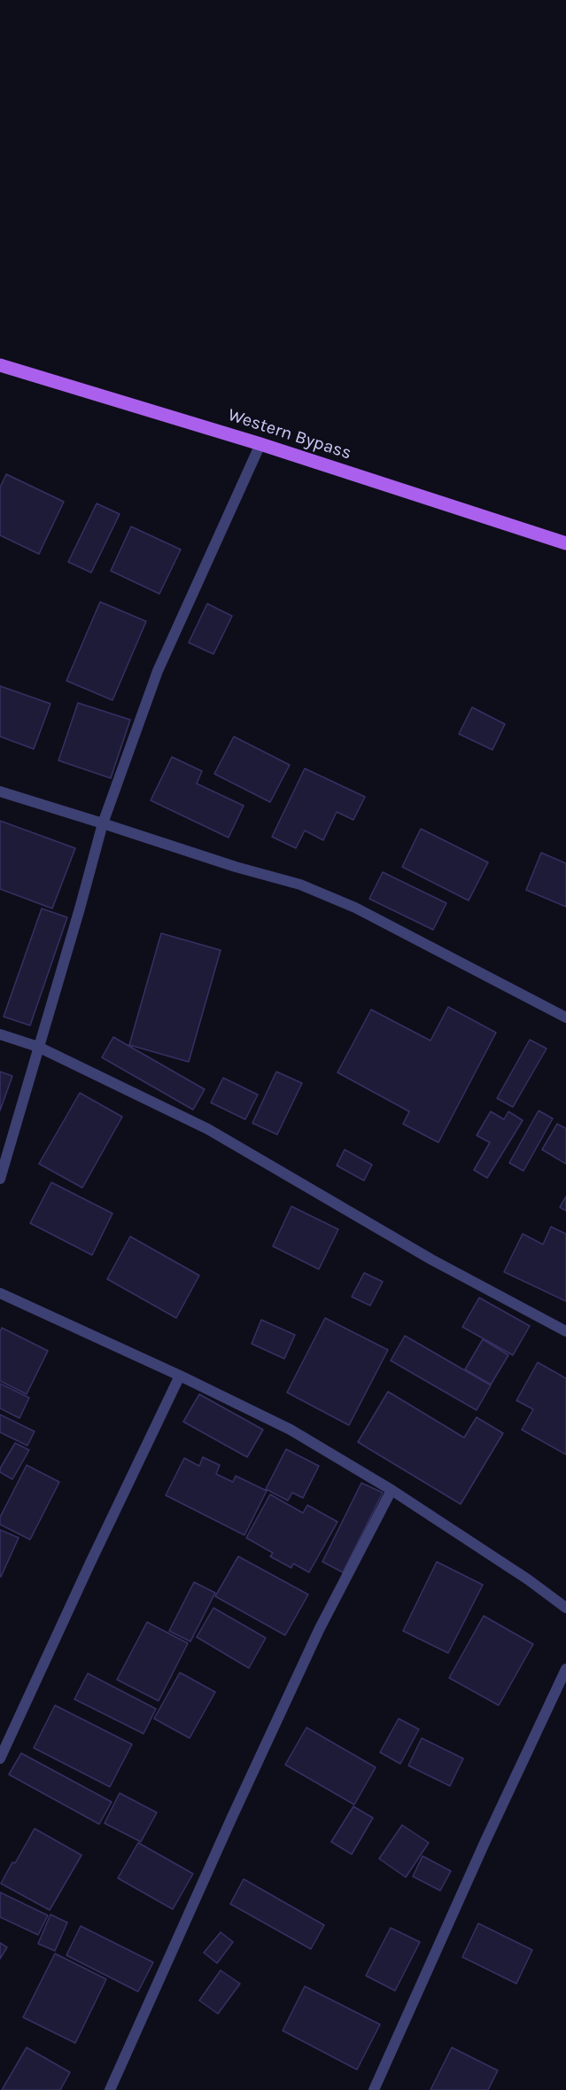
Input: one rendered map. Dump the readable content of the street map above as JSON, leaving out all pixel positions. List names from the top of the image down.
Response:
{
  "streets": {
    "main road": ["Western Bypass"]
  }
}
